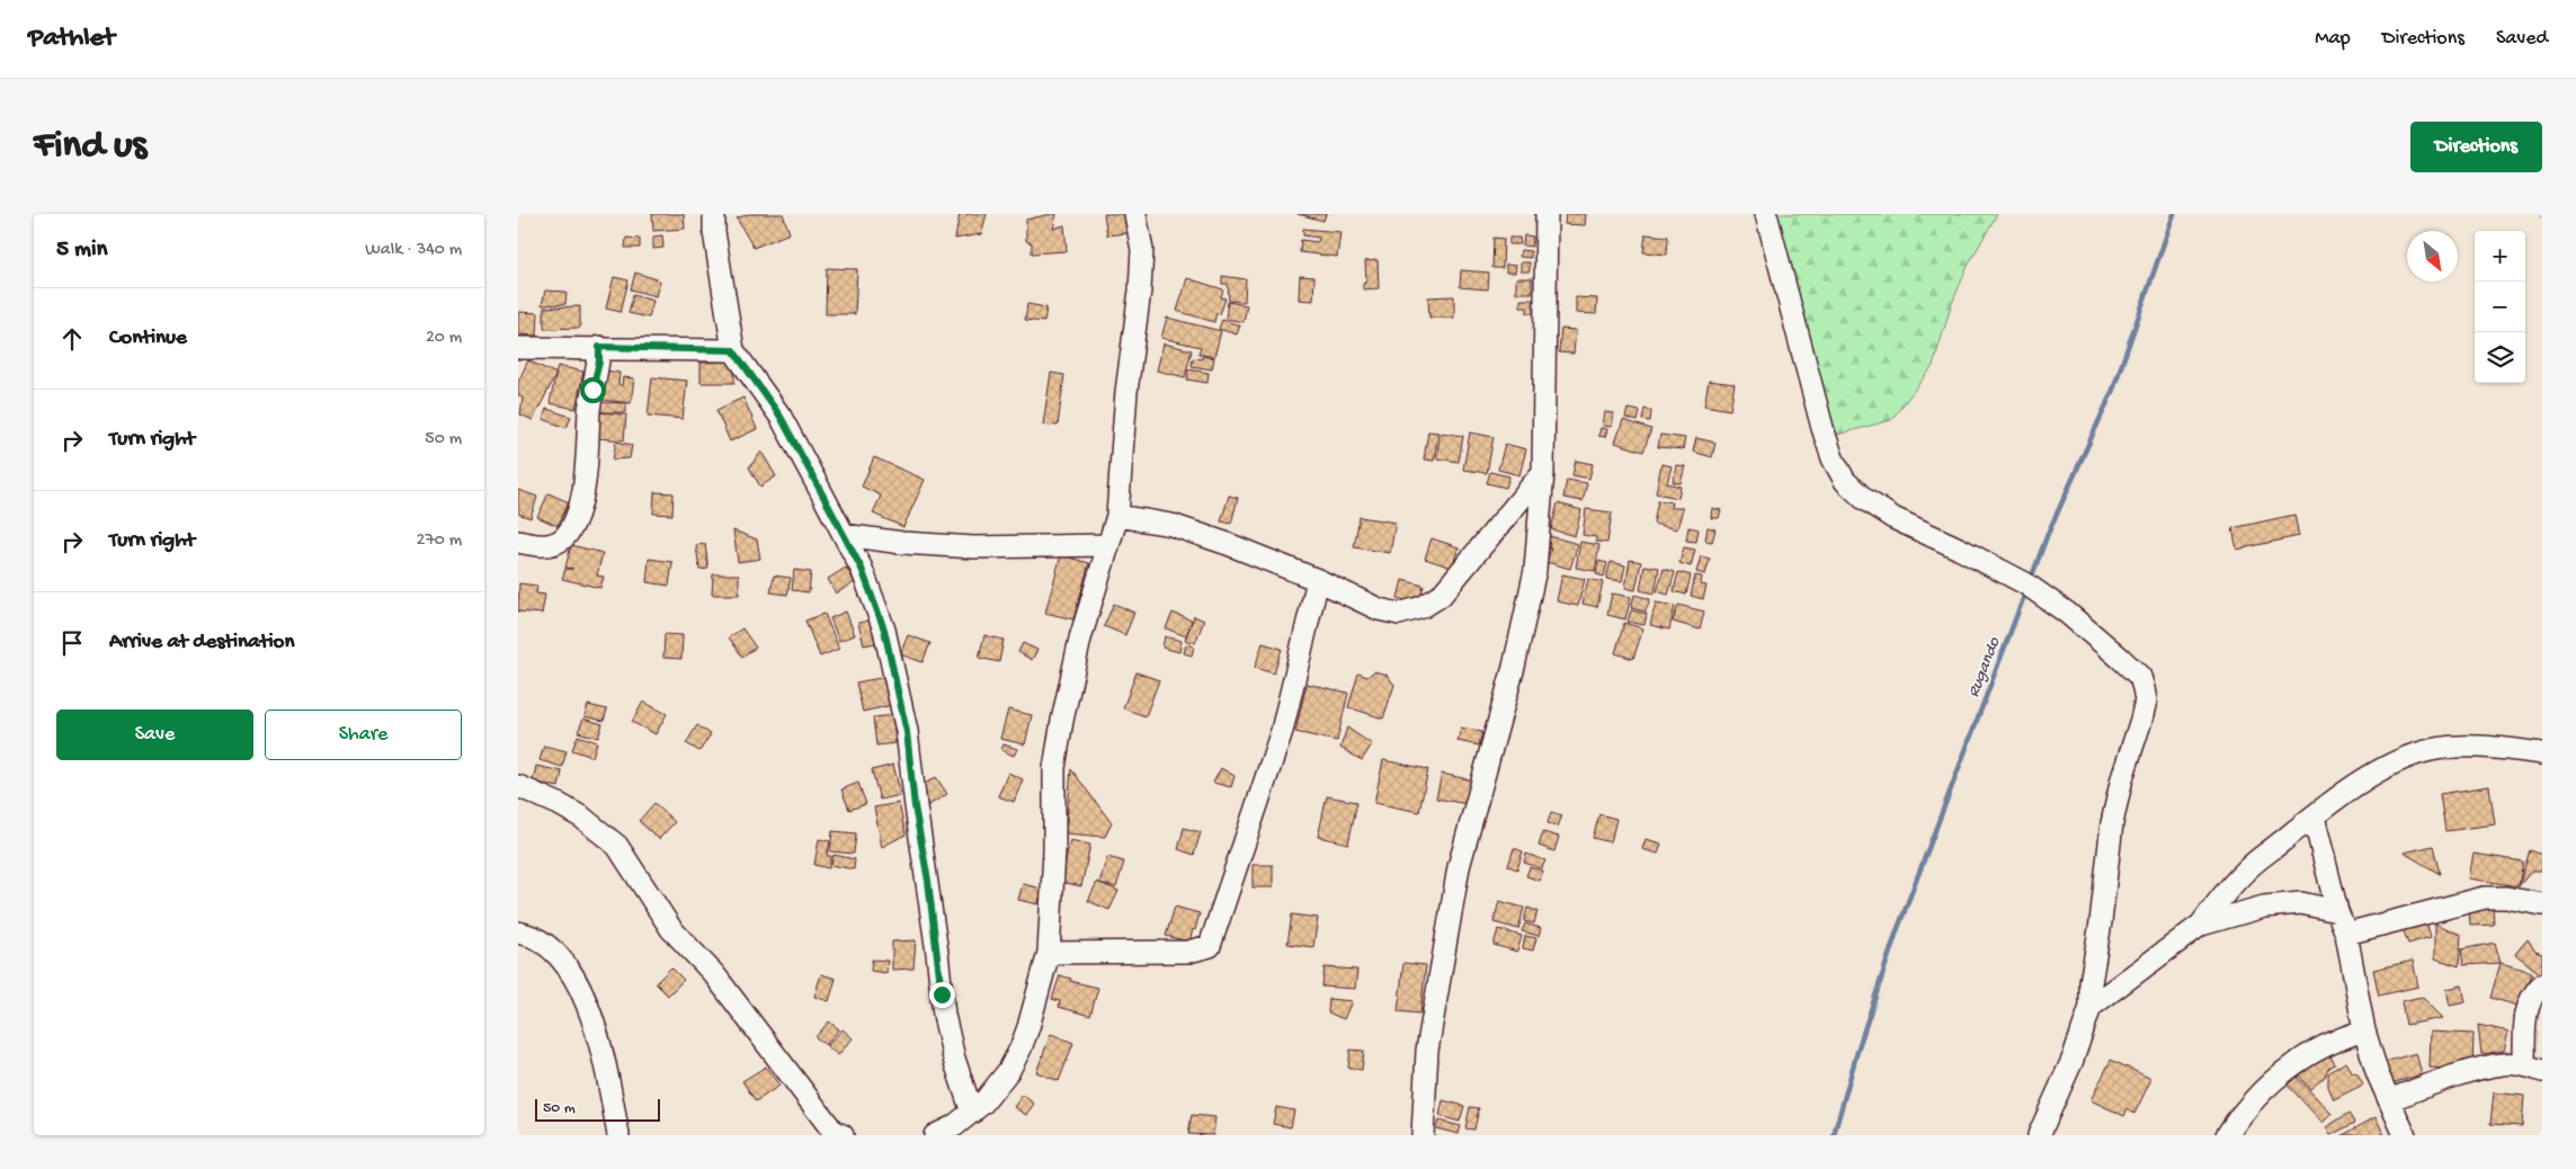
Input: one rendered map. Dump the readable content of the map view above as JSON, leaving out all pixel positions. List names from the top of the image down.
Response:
{
  "water": ["Rugando"],
  "scale_bar": "50 m",
  "north": "bottom right",
  "page": {
    "header": "Pathlet",
    "nav": ["Map", "Directions", "Saved"],
    "buttons": [
      "Directions",
      ["Save", "Share"]
    ],
    "title": "Find us",
    "heading": ["5 min", "Walk · 340 m"],
    "map_buttons": ["+", "−"],
    "list": [
      ["Continue", "20 m"],
      ["Turn right", "50 m"],
      ["Turn right", "270 m"],
      "Arrive at destination"
    ],
    "scale": "50 m"
  }
}
